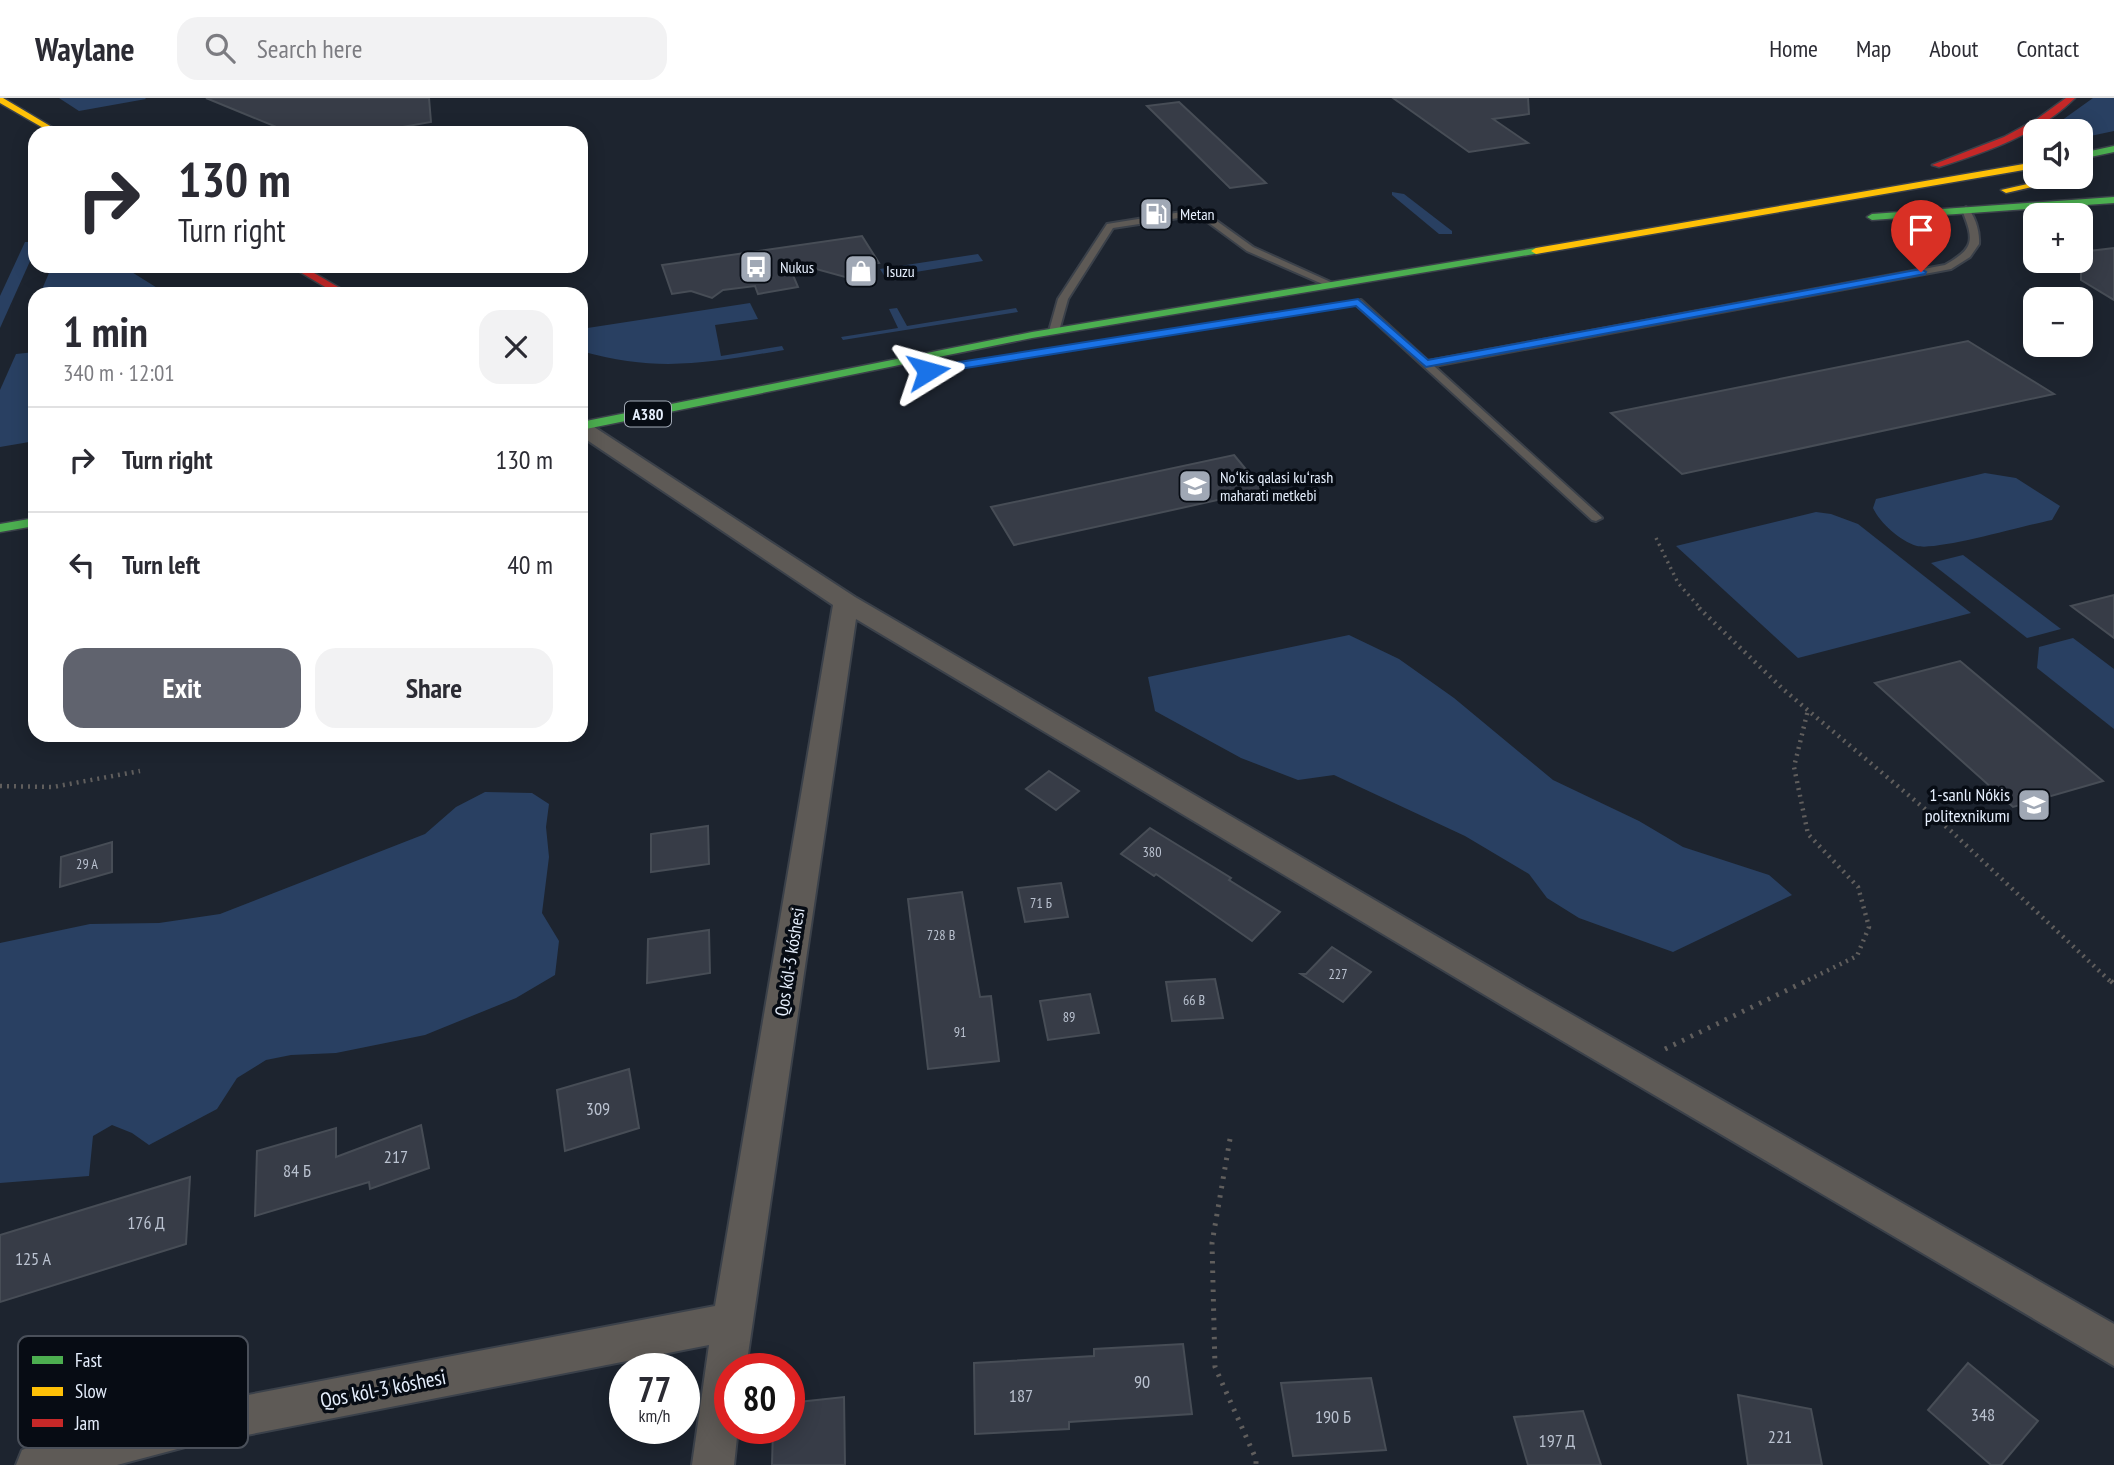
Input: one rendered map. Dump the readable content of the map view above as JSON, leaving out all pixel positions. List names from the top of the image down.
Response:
{
  "streets": {
    "main road": ["A380"],
    "street": ["Qos kól-3 kóshesi"]
  },
  "places": {
    "fuel station": ["Metan"],
    "bus stop": ["Nukus"],
    "shop": ["Isuzu"],
    "school or university": ["Noʻkis qalasi kuʻrash maharati metkebi", "1-sanlı Nókis politexnikumı"]
  },
  "house_numbers": [
    "380",
    "29 А",
    "71 Б",
    "728 В",
    "227",
    "66 В",
    "89",
    "91",
    "309",
    "217",
    "84 Б",
    "176 Д",
    "125 А",
    "90",
    "187",
    "348",
    "190 Б",
    "221",
    "197 Д"
  ],
  "legend": ["Fast", "Slow", "Jam"],
  "page": {
    "header": "Waylane",
    "search": "Search here",
    "nav": [
      "Home",
      "Map",
      "About",
      "Contact"
    ],
    "map_buttons": ["+", "−"],
    "turn": ["130 m", "Turn right"],
    "heading": ["1 min", "340 m · 12:01"],
    "list": [
      {
        "name": "Turn right",
        "value": "130 m"
      },
      {
        "name": "Turn left",
        "value": "40 m"
      }
    ],
    "buttons": ["Exit", "Share"],
    "speed": "77 km/h",
    "limit": "80"
  }
}
